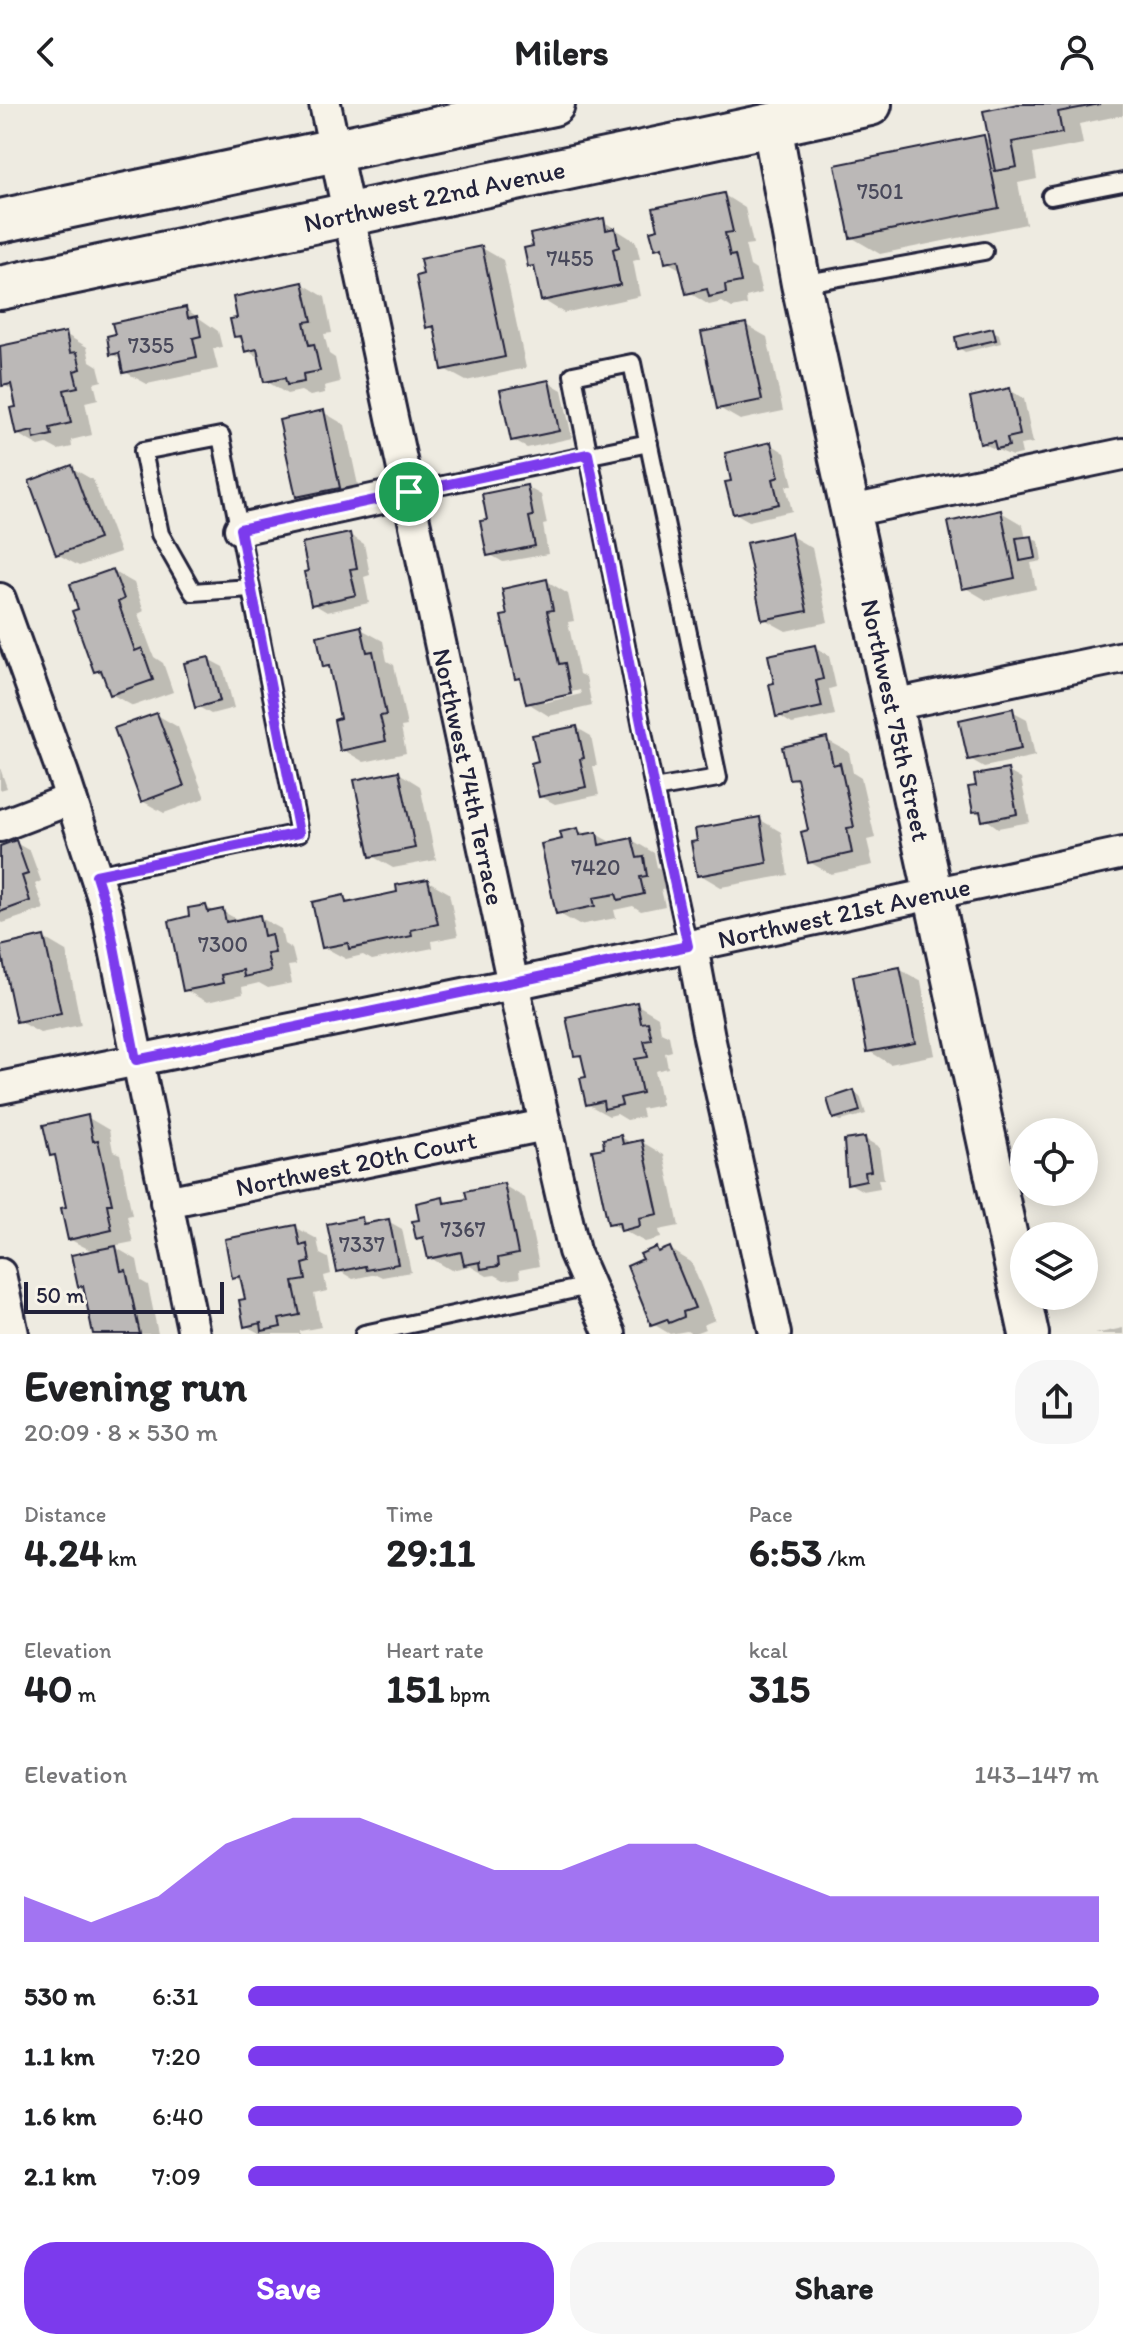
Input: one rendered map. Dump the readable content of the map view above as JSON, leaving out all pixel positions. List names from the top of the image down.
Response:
{
  "streets": {
    "main road": ["Northwest 22nd Avenue"],
    "street": [
      "Northwest 75th Street",
      "Northwest 74th Terrace",
      "Northwest 21st Avenue",
      "Northwest 20th Court"
    ]
  },
  "crossings": [
    ["Northwest 22nd Avenue", "Northwest 75th Street"],
    ["Northwest 22nd Avenue", "Northwest 74th Terrace"],
    ["Northwest 75th Street", "Northwest 21st Avenue"],
    ["Northwest 74th Terrace", "Northwest 21st Avenue"],
    ["Northwest 74th Terrace", "Northwest 20th Court"]
  ],
  "house_numbers": [
    "7501",
    "7455",
    "7355",
    "7420",
    "7300",
    "7367",
    "7337"
  ],
  "scale_bar": "50 m",
  "page": {
    "header": "Milers",
    "scale": "50 m",
    "heading": ["Evening run", "20:09 · 8 × 530 m"],
    "stats": [
      ["Distance", "4.24 km"],
      ["Time", "29:11"],
      ["Pace", "6:53 /km"],
      ["Elevation", "40 m"],
      ["Heart rate", "151 bpm"],
      ["kcal", "315"]
    ],
    "chart": ["Elevation", "143–147 m"],
    "list": [
      {
        "name": "530 m",
        "note": "6:31"
      },
      {
        "name": "1.1 km",
        "note": "7:20"
      },
      {
        "name": "1.6 km",
        "note": "6:40"
      },
      {
        "name": "2.1 km",
        "note": "7:09"
      }
    ],
    "buttons": ["Save", "Share"]
  }
}
